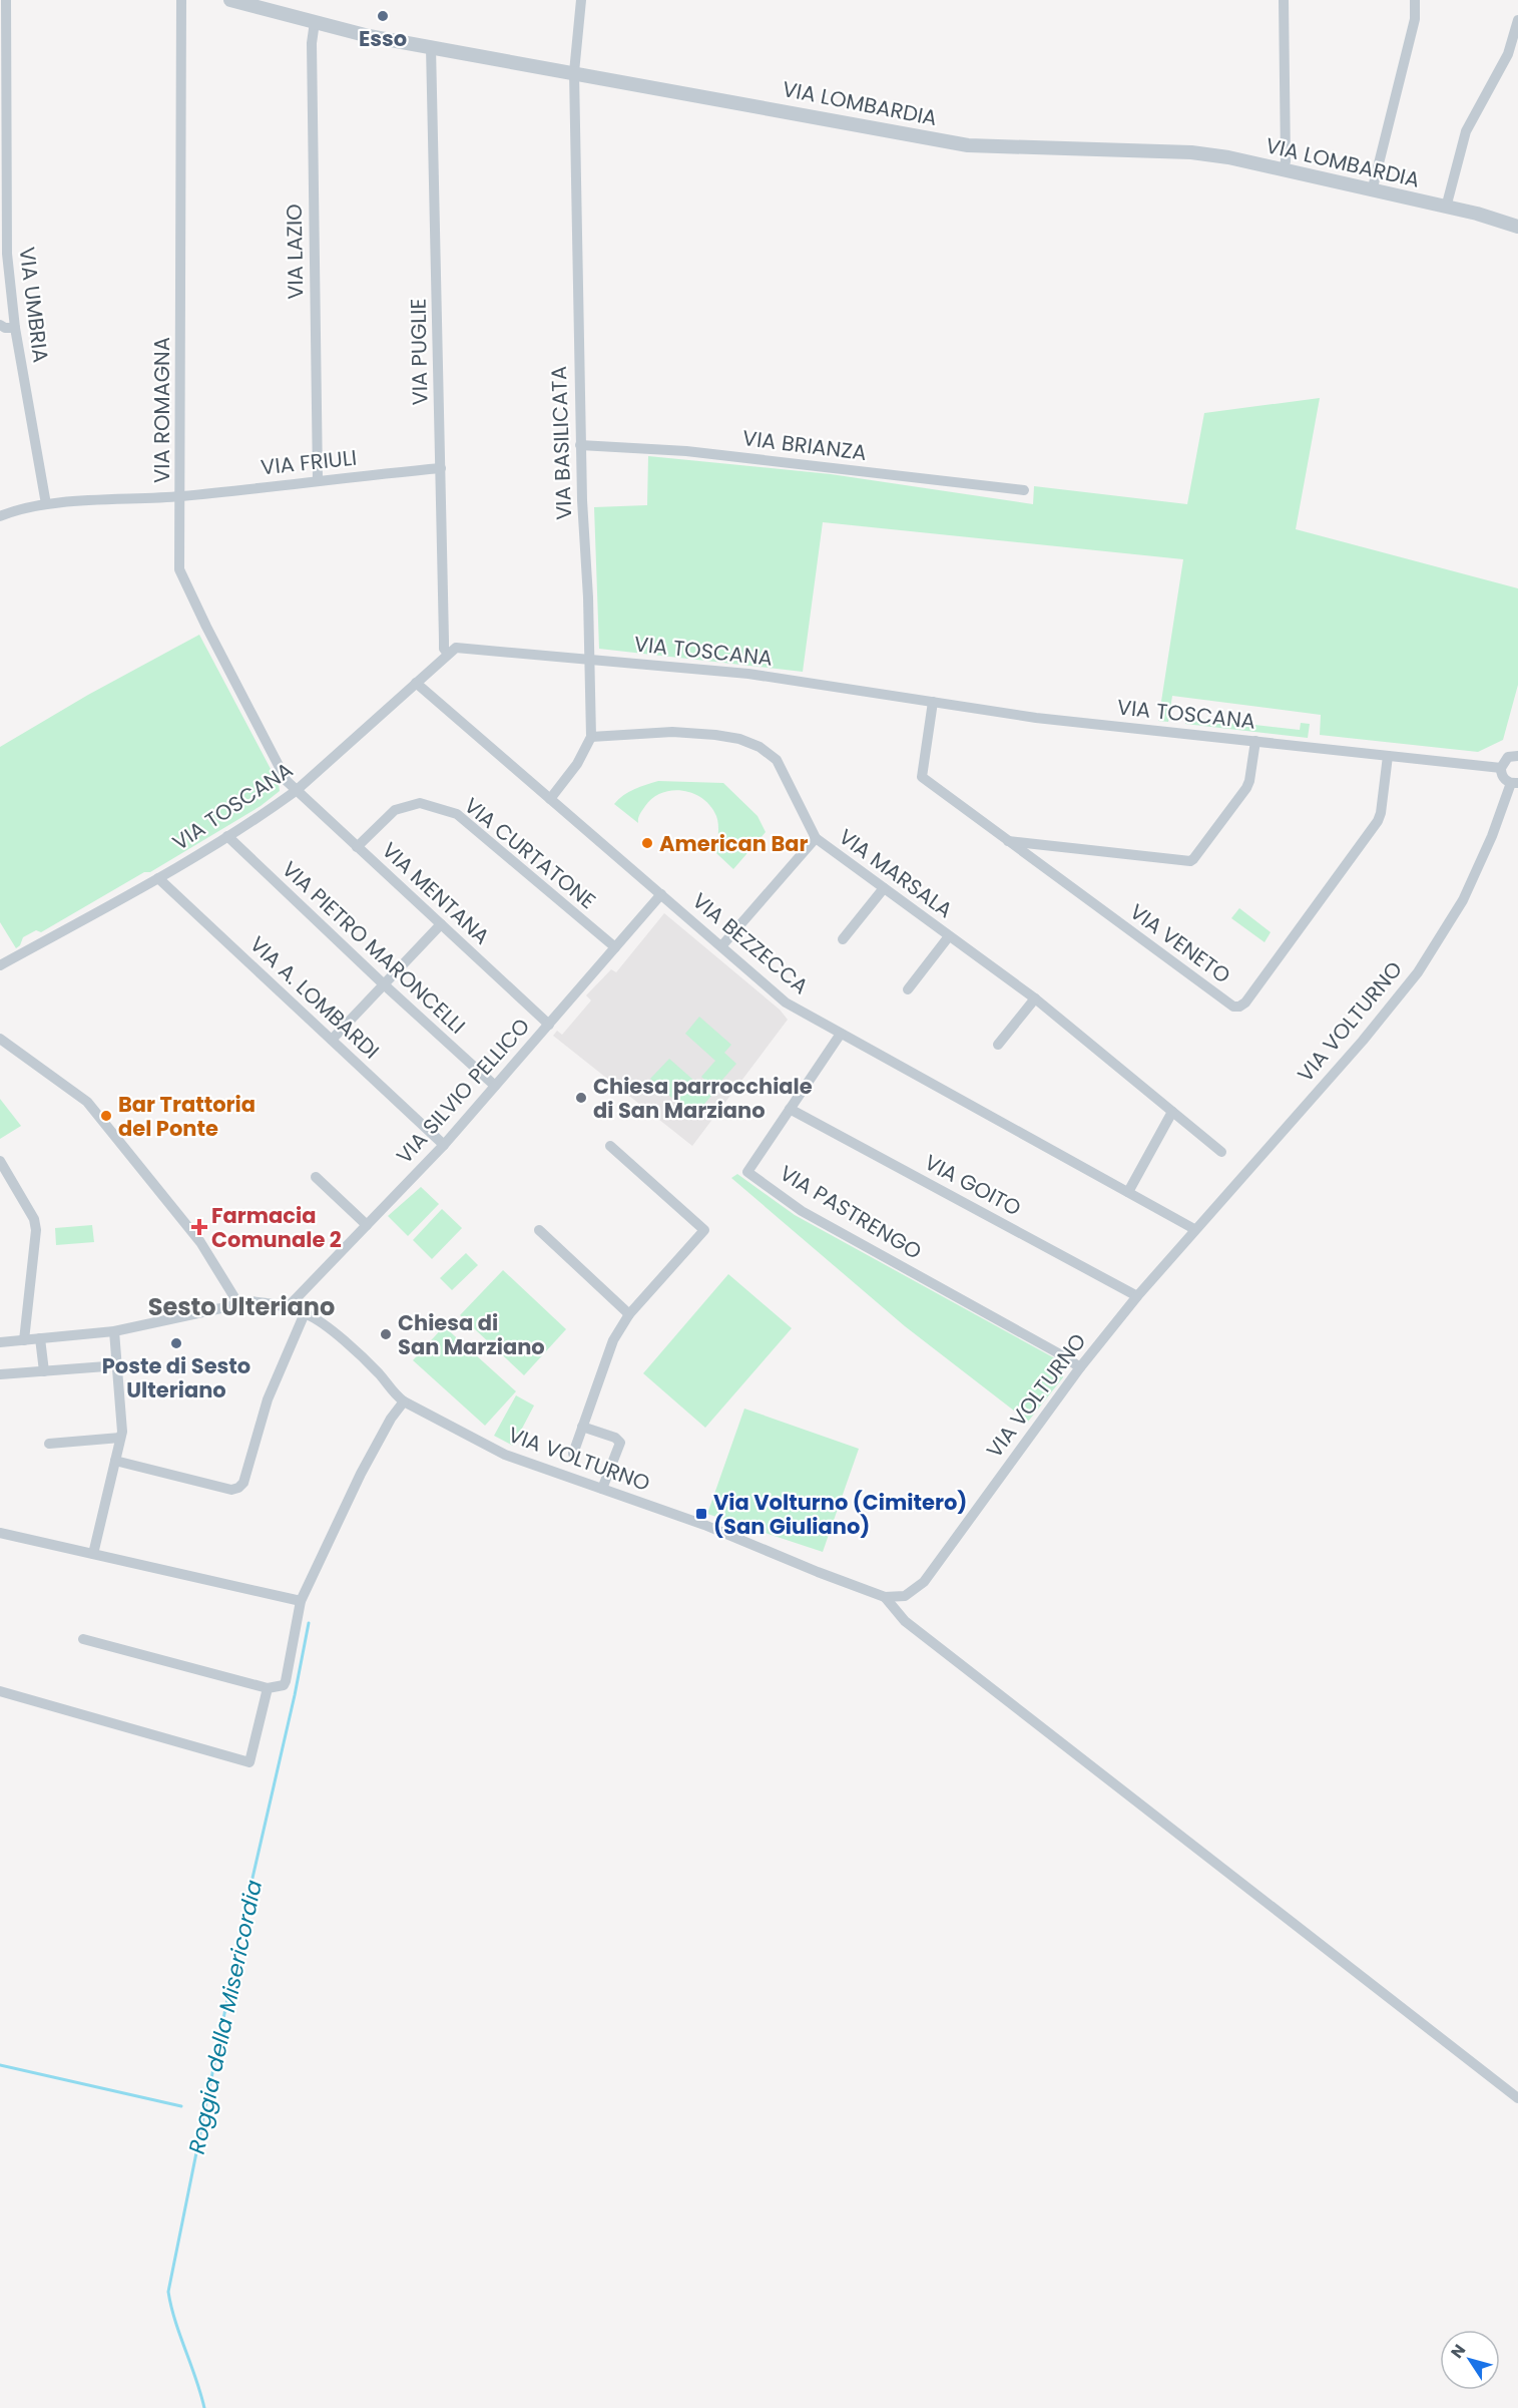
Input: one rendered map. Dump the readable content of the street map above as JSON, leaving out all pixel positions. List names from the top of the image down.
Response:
{
  "streets": {
    "street": [
      "VIA LOMBARDIA",
      "VIA LAZIO",
      "VIA UMBRIA",
      "VIA PUGLIE",
      "VIA ROMAGNA",
      "VIA BASILICATA",
      "VIA BRIANZA",
      "VIA FRIULI",
      "VIA TOSCANA",
      "VIA CURTATONE",
      "VIA MARSALA",
      "VIA MENTANA",
      "VIA BEZZECCA",
      "VIA VENETO",
      "VIA PIETRO MARONCELLI",
      "VIA A. LOMBARDI",
      "VIA VOLTURNO",
      "VIA SILVIO PELLICO",
      "VIA GOITO",
      "VIA PASTRENGO"
    ]
  },
  "crossings": [
    ["VIA LOMBARDIA", "VIA LAZIO"],
    ["VIA LOMBARDIA", "VIA PUGLIE"],
    ["VIA LOMBARDIA", "VIA BASILICATA"],
    ["VIA LAZIO", "VIA FRIULI"],
    ["VIA UMBRIA", "VIA FRIULI"],
    ["VIA PUGLIE", "VIA FRIULI"],
    ["VIA PUGLIE", "VIA TOSCANA"],
    ["VIA ROMAGNA", "VIA FRIULI"],
    ["VIA ROMAGNA", "VIA TOSCANA"],
    ["VIA ROMAGNA", "VIA MENTANA"],
    ["VIA BASILICATA", "VIA BRIANZA"],
    ["VIA BASILICATA", "VIA TOSCANA"],
    ["VIA BASILICATA", "VIA MARSALA"],
    ["VIA BASILICATA", "VIA BEZZECCA"],
    ["VIA TOSCANA", "VIA MENTANA"],
    ["VIA TOSCANA", "VIA BEZZECCA"],
    ["VIA TOSCANA", "VIA VENETO"],
    ["VIA TOSCANA", "VIA PIETRO MARONCELLI"],
    ["VIA TOSCANA", "VIA A. LOMBARDI"],
    ["VIA TOSCANA", "VIA VOLTURNO"],
    ["VIA CURTATONE", "VIA MENTANA"],
    ["VIA CURTATONE", "VIA SILVIO PELLICO"],
    ["VIA MENTANA", "VIA SILVIO PELLICO"],
    ["VIA BEZZECCA", "VIA VOLTURNO"],
    ["VIA BEZZECCA", "VIA SILVIO PELLICO"],
    ["VIA BEZZECCA", "VIA PASTRENGO"],
    ["VIA PIETRO MARONCELLI", "VIA SILVIO PELLICO"],
    ["VIA A. LOMBARDI", "VIA SILVIO PELLICO"],
    ["VIA VOLTURNO", "VIA SILVIO PELLICO"],
    ["VIA VOLTURNO", "VIA GOITO"],
    ["VIA VOLTURNO", "VIA PASTRENGO"],
    ["VIA GOITO", "VIA PASTRENGO"]
  ],
  "districts": ["Sesto Ulteriano"],
  "water": ["Roggia della Misericordia"],
  "places": {
    "other": [
      "Esso",
      "American Bar",
      "Chiesa parrocchiale di San Marziano",
      "Bar Trattoria del Ponte",
      "Chiesa di San Marziano",
      "Poste di Sesto Ulteriano"
    ],
    "health": ["Farmacia Comunale 2"],
    "transit": ["Via Volturno (Cimitero) (San Giuliano)"]
  },
  "north": "top left"
}
